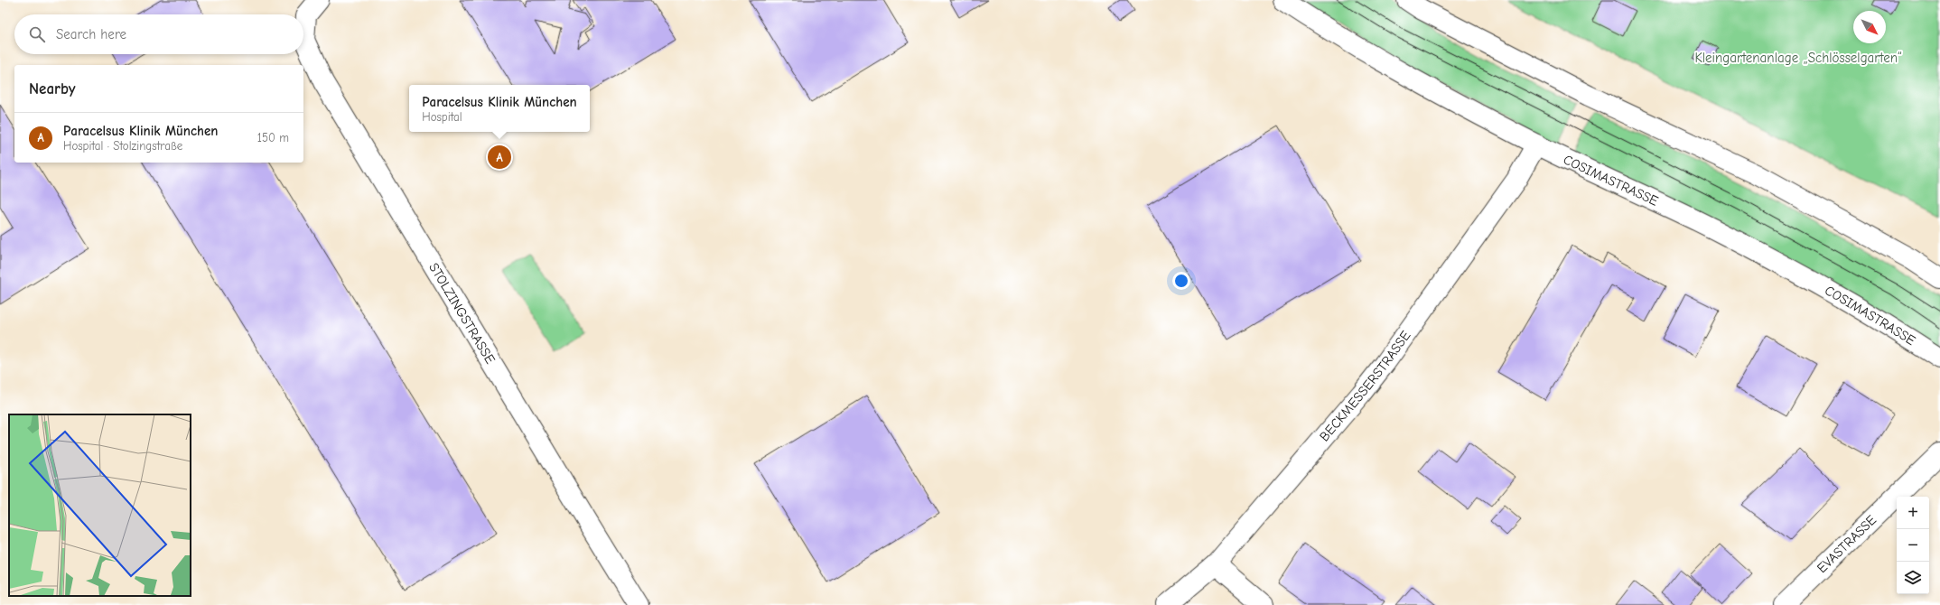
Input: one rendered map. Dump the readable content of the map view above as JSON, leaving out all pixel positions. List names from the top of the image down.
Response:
{
  "streets": {
    "street": [
      "COSIMASTRASSE",
      "STOLZINGSTRASSE",
      "BECKMESSERSTRASSE",
      "EVASTRASSE"
    ]
  },
  "crossings": [
    ["COSIMASTRASSE", "BECKMESSERSTRASSE"]
  ],
  "parks": ["Kleingartenanlage „Schlösselgarten“"],
  "north": "bottom right",
  "page": {
    "search": "Search here",
    "heading": "Nearby",
    "popup": ["Paracelsus Klinik München", "Hospital"],
    "list": [
      {
        "mark": "A",
        "name": "Paracelsus Klinik München",
        "note": "Hospital · Stolzingstraße",
        "value": "150 m"
      }
    ],
    "pins": "A",
    "map_buttons": ["+", "−"]
  }
}
